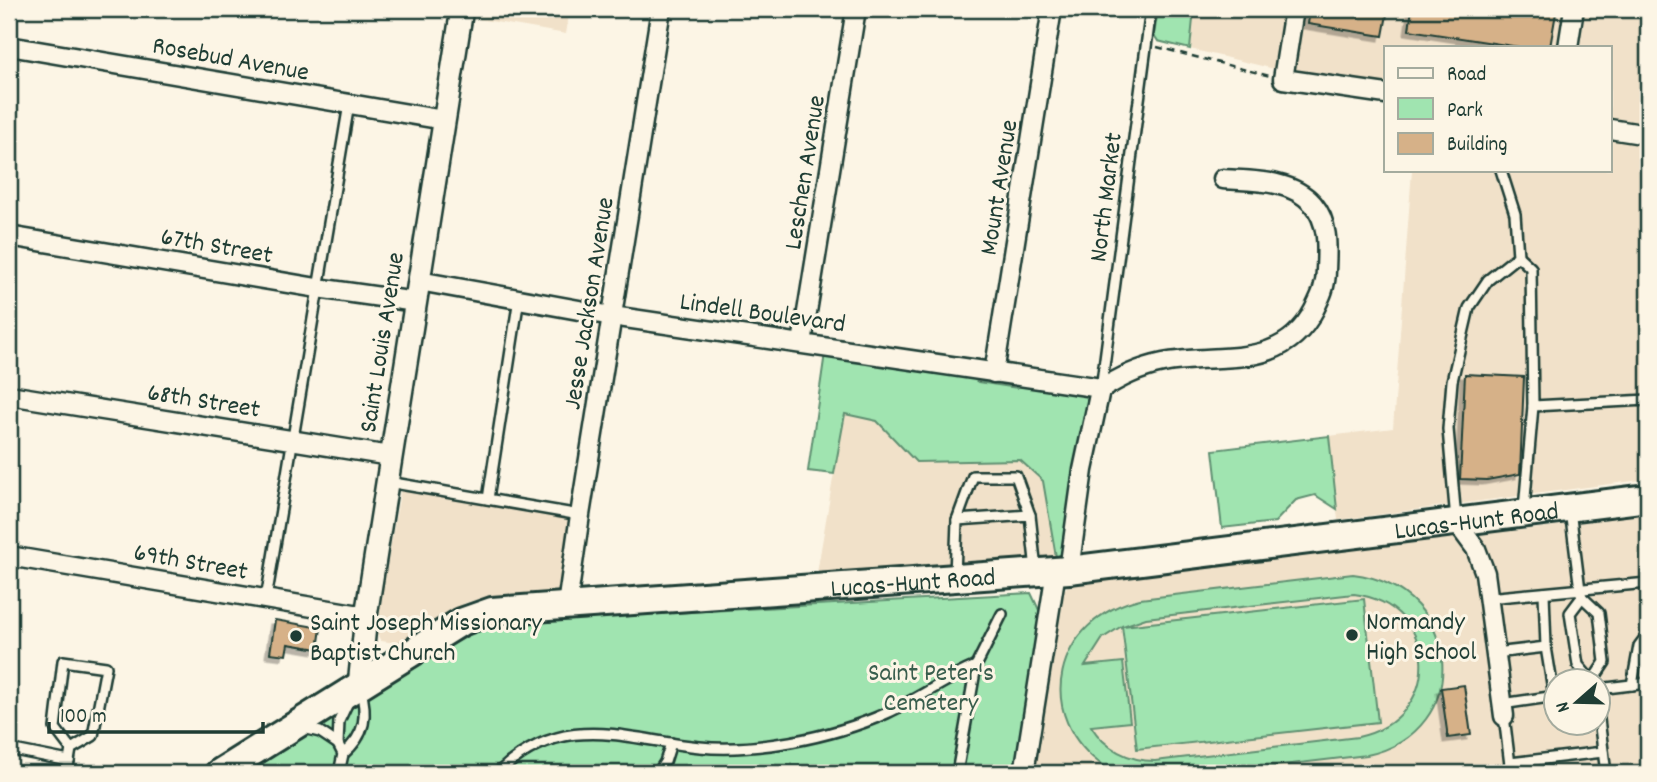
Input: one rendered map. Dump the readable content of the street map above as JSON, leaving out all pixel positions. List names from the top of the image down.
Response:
{
  "streets": {
    "main road": ["Lucas-Hunt Road"],
    "street": [
      "Rosebud Avenue",
      "Leschen Avenue",
      "Mount Avenue",
      "67th Street",
      "Jesse Jackson Avenue",
      "Lindell Boulevard",
      "Saint Louis Avenue",
      "68th Street",
      "69th Street"
    ],
    "lane": ["North Market"]
  },
  "crossings": [
    ["Rosebud Avenue", "Saint Louis Avenue"],
    ["Leschen Avenue", "Lindell Boulevard"],
    ["Mount Avenue", "Lindell Boulevard"],
    ["North Market", "Lindell Boulevard"],
    ["67th Street", "Saint Louis Avenue"],
    ["Jesse Jackson Avenue", "Lindell Boulevard"],
    ["Jesse Jackson Avenue", "Lucas-Hunt Road"],
    ["Lindell Boulevard", "Saint Louis Avenue"],
    ["Saint Louis Avenue", "68th Street"],
    ["Saint Louis Avenue", "Lucas-Hunt Road"],
    ["Saint Louis Avenue", "69th Street"]
  ],
  "parks": ["Saint Peter's Cemetery"],
  "places": ["Normandy High School", "Saint Joseph Missionary Baptist Church"],
  "legend": ["Road", "Park", "Building"],
  "scale_bar": "100 m",
  "north": "left"
}
